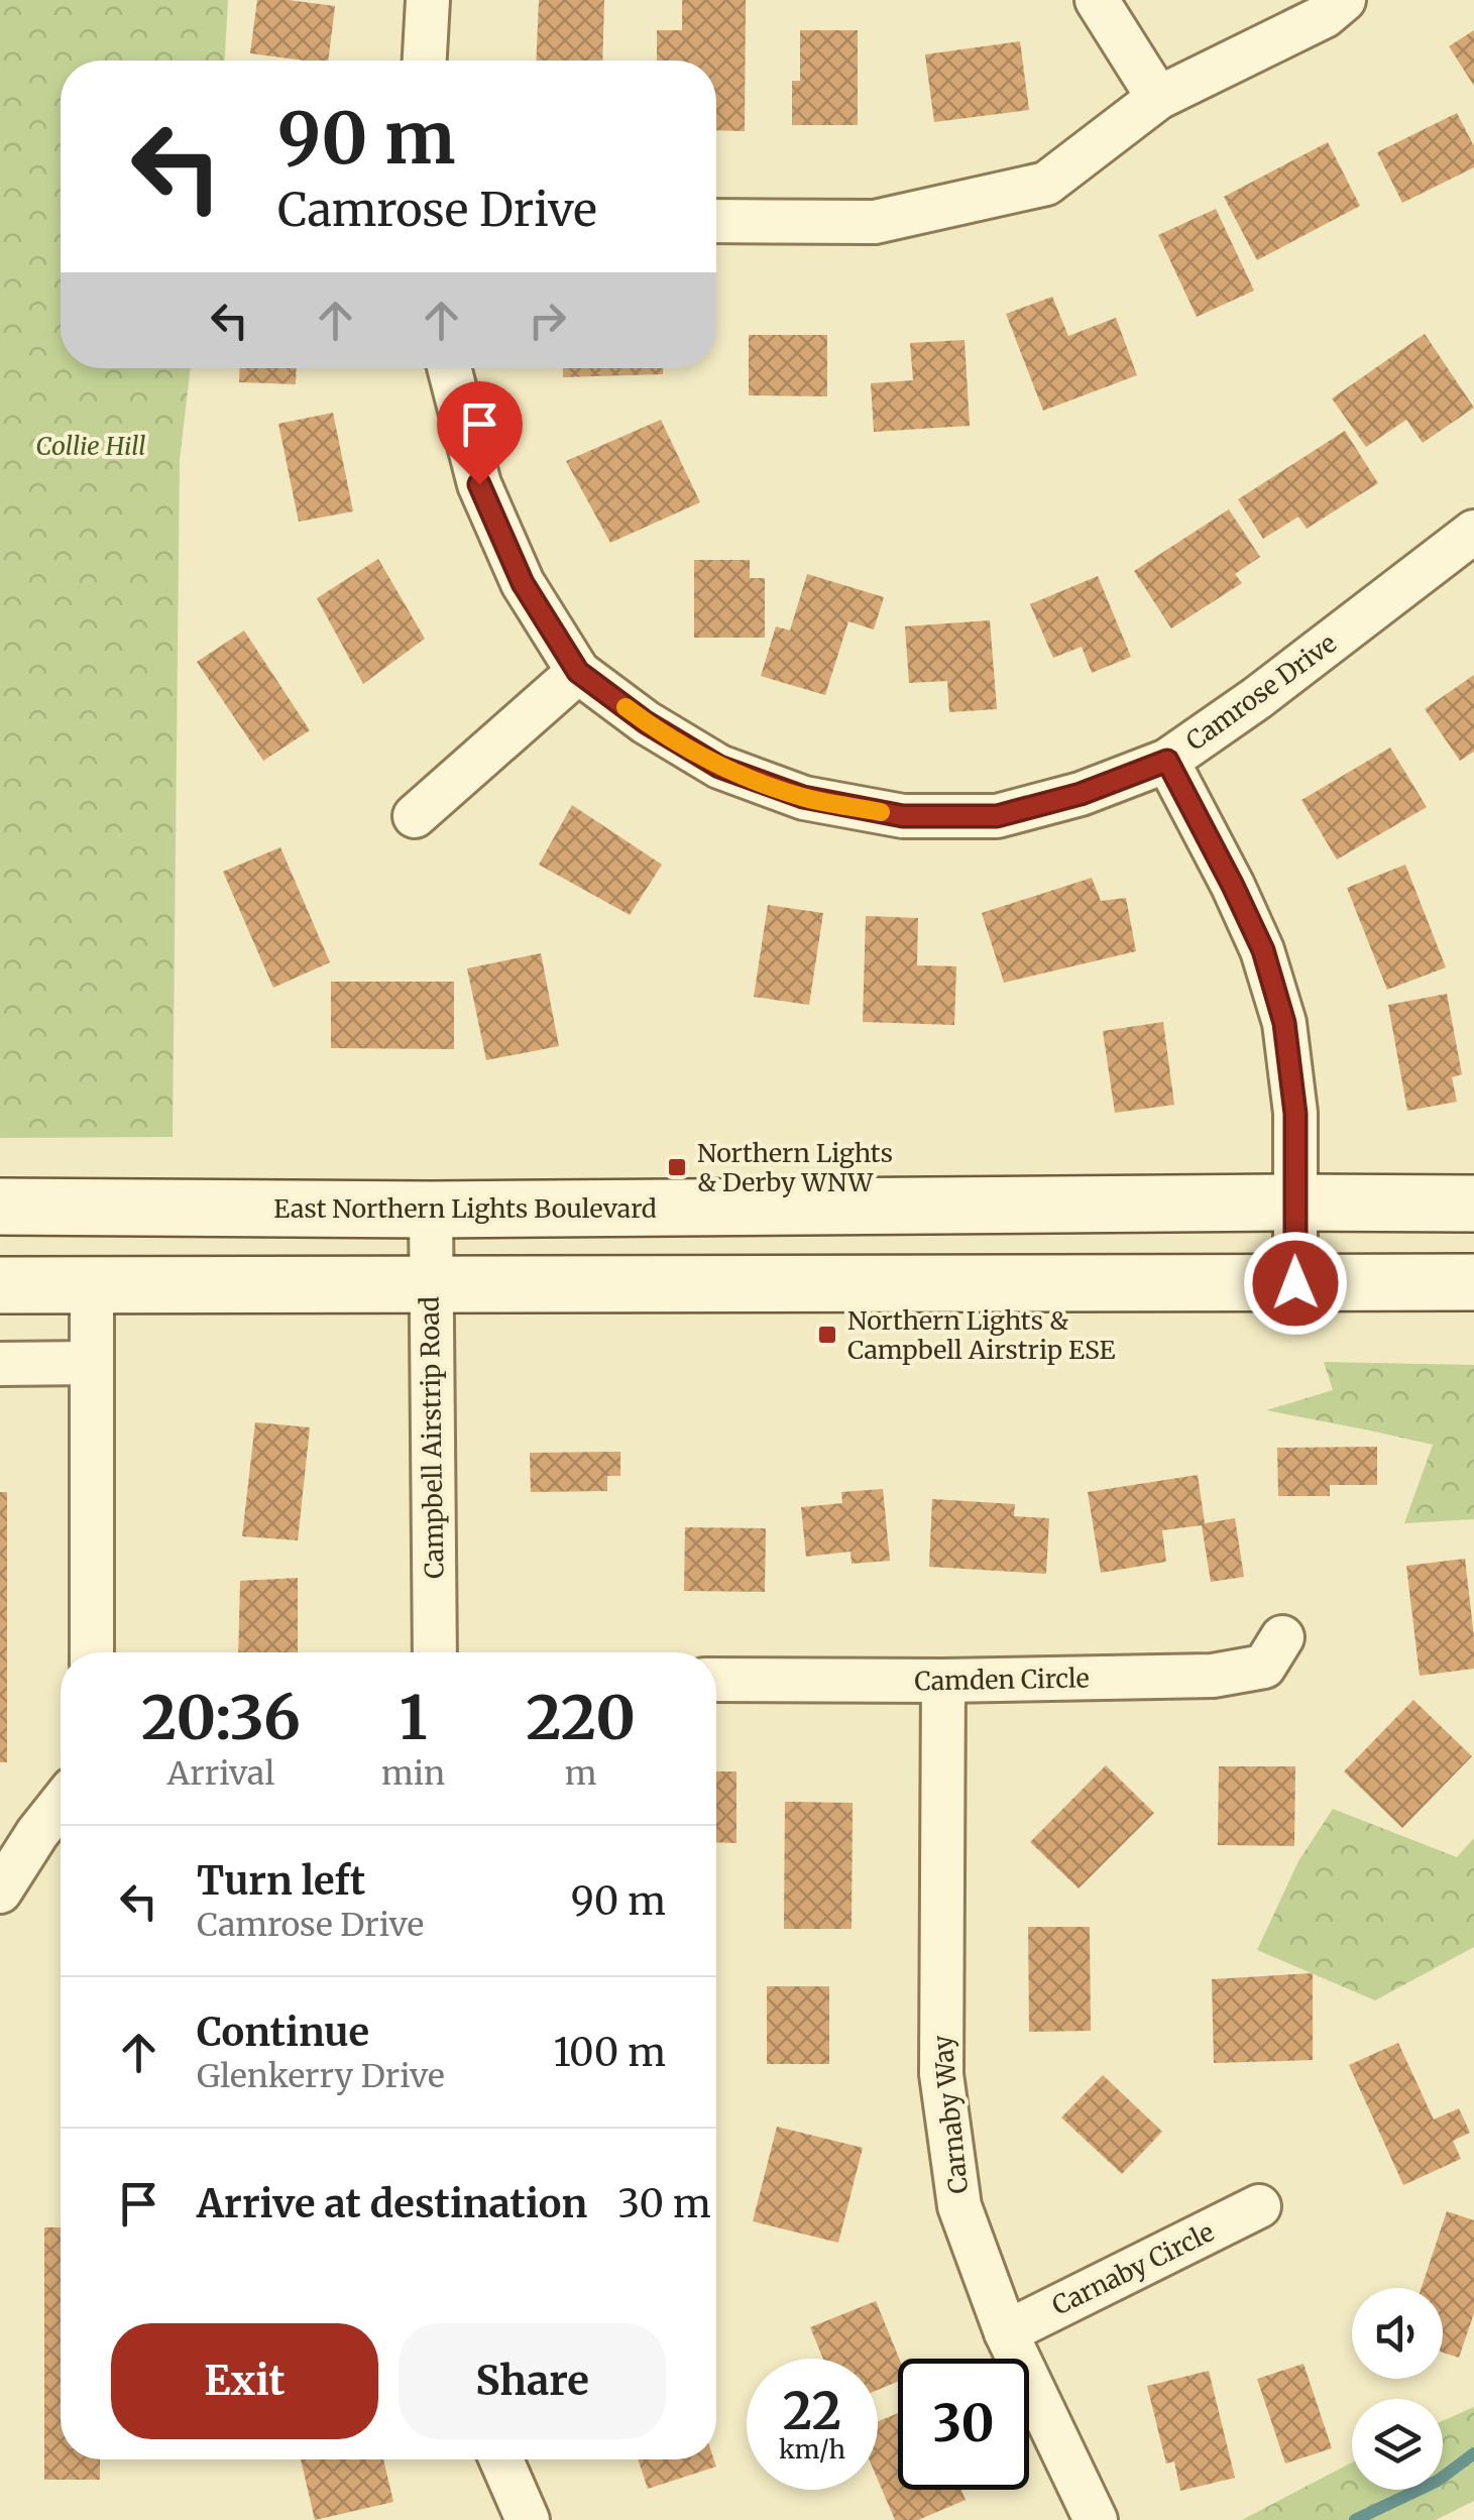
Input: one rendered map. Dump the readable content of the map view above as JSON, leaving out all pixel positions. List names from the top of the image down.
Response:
{
  "streets": {
    "main road": ["East Northern Lights Boulevard"],
    "street": [
      "Camrose Drive",
      "Campbell Airstrip Road",
      "Camden Circle",
      "Carnaby Way",
      "Carnaby Circle"
    ]
  },
  "crossings": [
    ["East Northern Lights Boulevard", "Campbell Airstrip Road"],
    ["Camden Circle", "Carnaby Way"],
    ["Carnaby Way", "Carnaby Circle"]
  ],
  "parks": ["Collie Hill"],
  "places": {
    "transit": ["Northern Lights & Derby WNW", "Northern Lights & Campbell Airstrip ESE"]
  },
  "page": {
    "turn": ["90 m", "Camrose Drive"],
    "eta": [
      "20:36",
      "Arrival",
      "1",
      "min",
      "220",
      "m"
    ],
    "list": [
      {
        "name": "Turn left",
        "note": "Camrose Drive",
        "value": "90 m"
      },
      {
        "name": "Continue",
        "note": "Glenkerry Drive",
        "value": "100 m"
      },
      {
        "name": "Arrive at destination",
        "value": "30 m"
      }
    ],
    "buttons": ["Exit", "Share"],
    "speed": "22 km/h",
    "limit": "30"
  }
}
